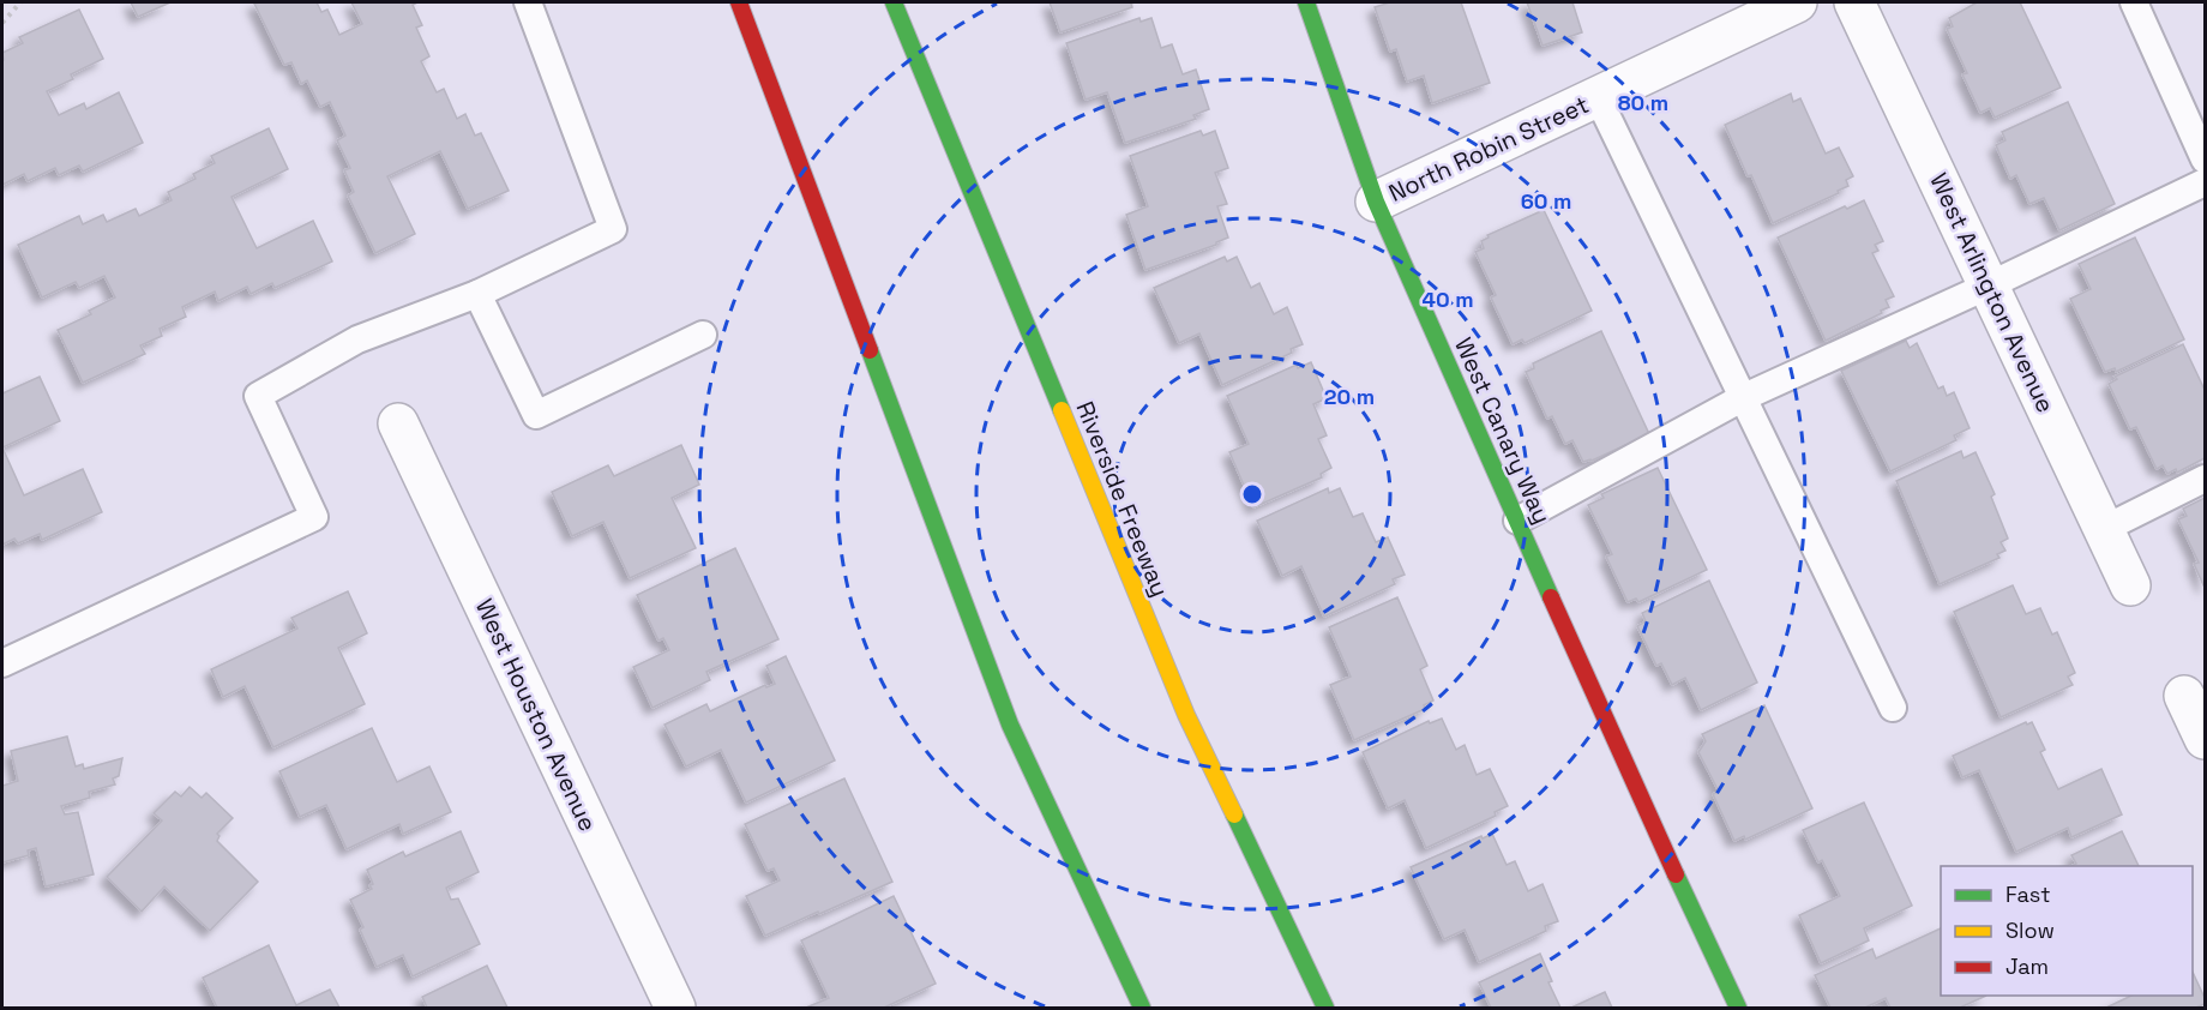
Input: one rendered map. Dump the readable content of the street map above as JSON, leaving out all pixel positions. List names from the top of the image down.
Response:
{
  "streets": {
    "main road": ["West Canary Way", "Riverside Freeway"],
    "street": ["North Robin Street", "West Arlington Avenue", "West Houston Avenue"]
  },
  "crossings": [
    ["North Robin Street", "West Canary Way"]
  ],
  "legend": ["Fast", "Slow", "Jam"],
  "rings": [
    "80 m",
    "60 m",
    "40 m",
    "20 m"
  ]
}
